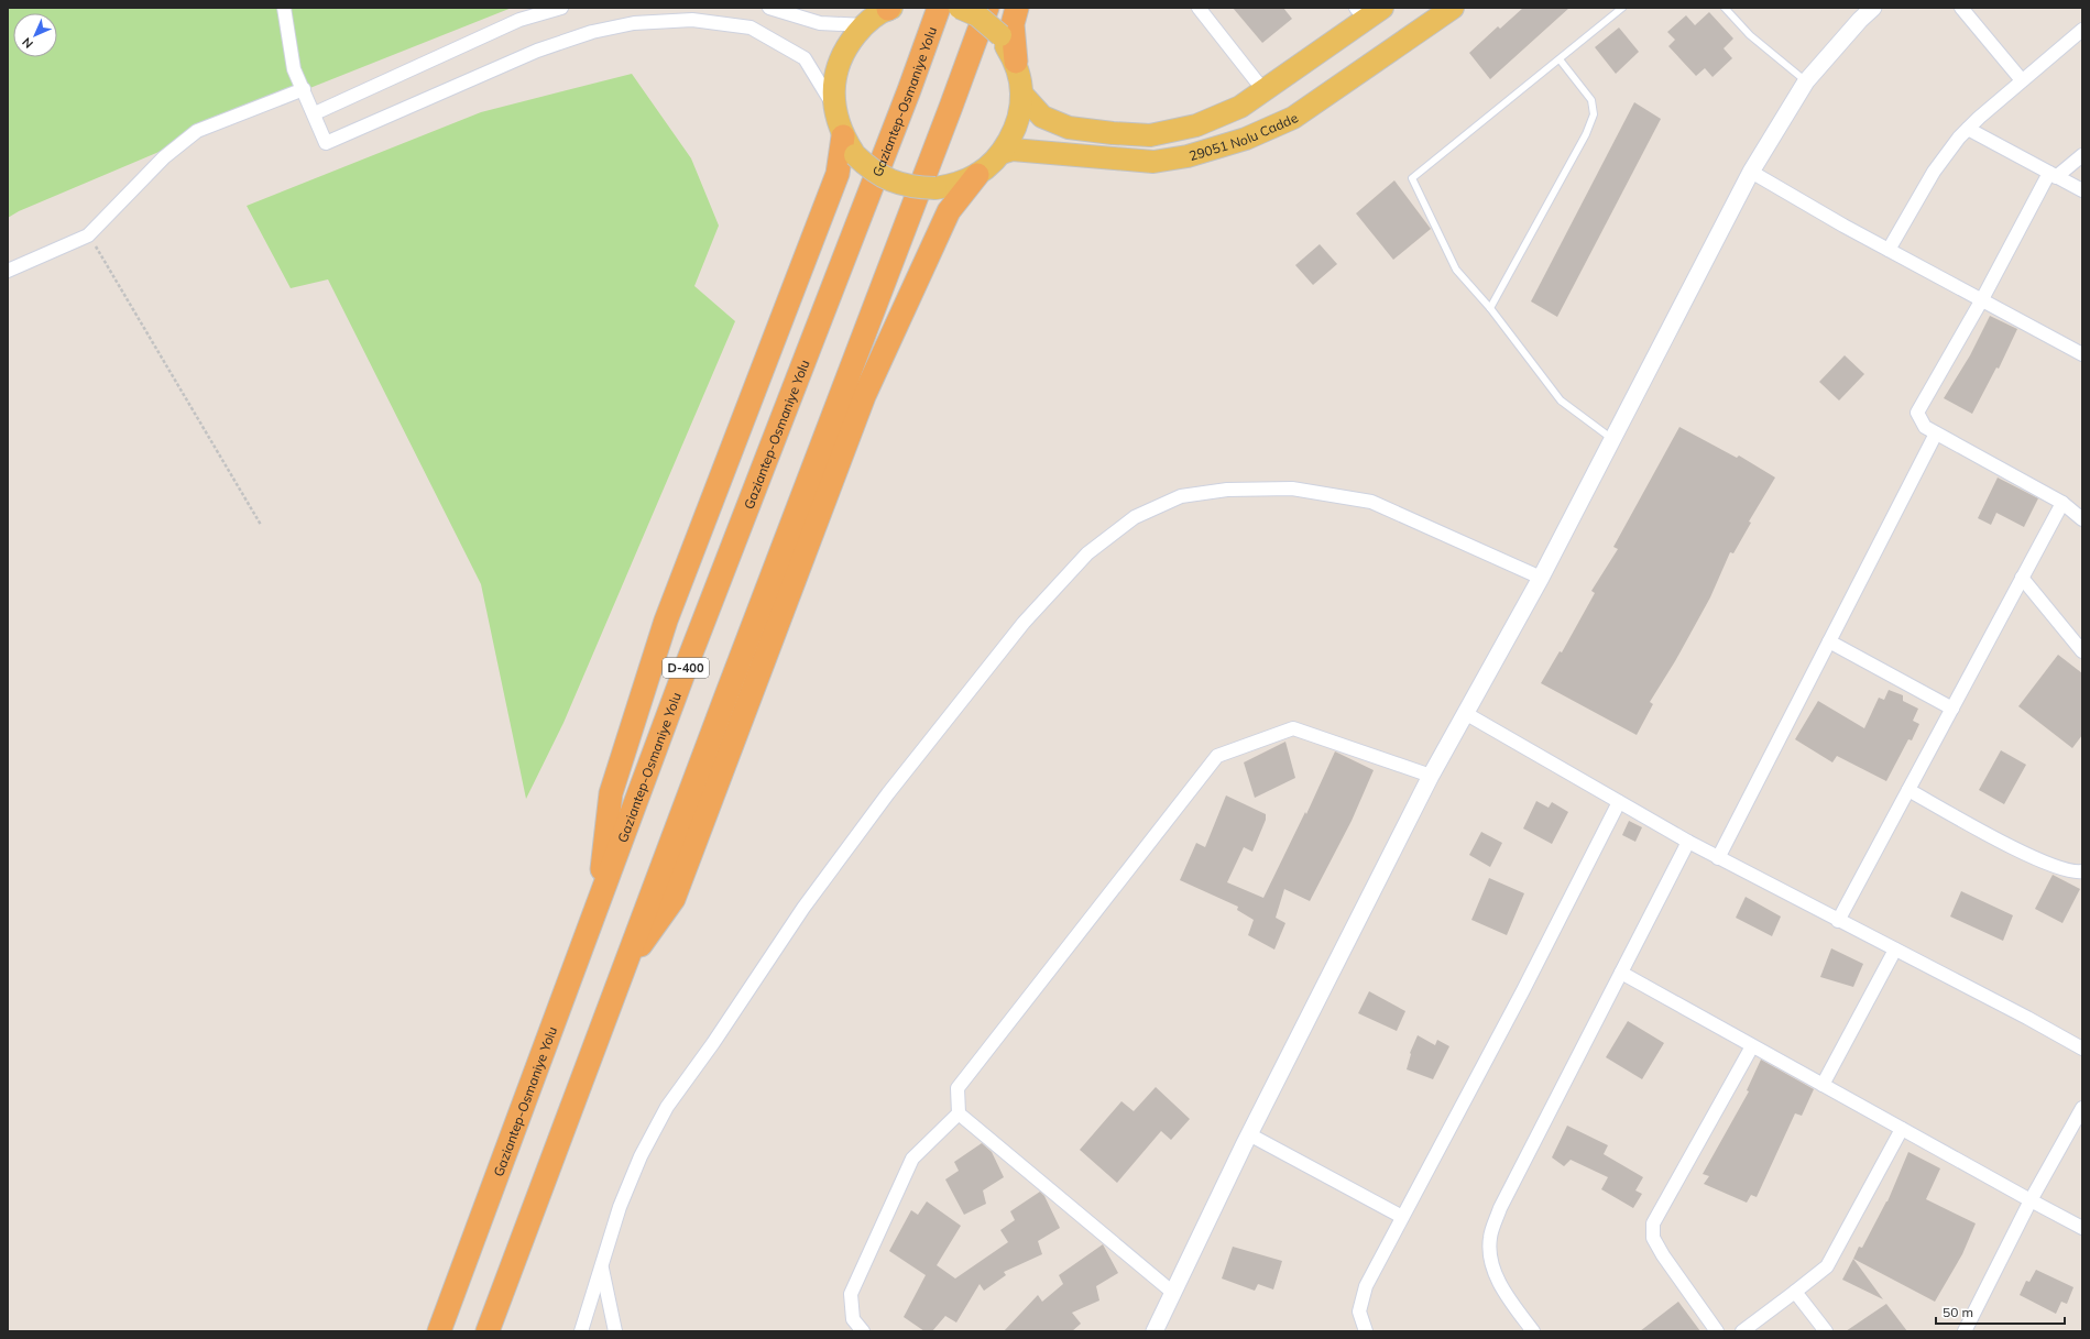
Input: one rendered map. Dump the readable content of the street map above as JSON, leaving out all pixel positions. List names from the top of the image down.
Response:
{
  "streets": {
    "highway": ["Gaziantep-Osmaniye Yolu", "D-400"],
    "main road": ["29051 Nolu Cadde"]
  },
  "scale_bar": "50 m",
  "north": "bottom left"
}
